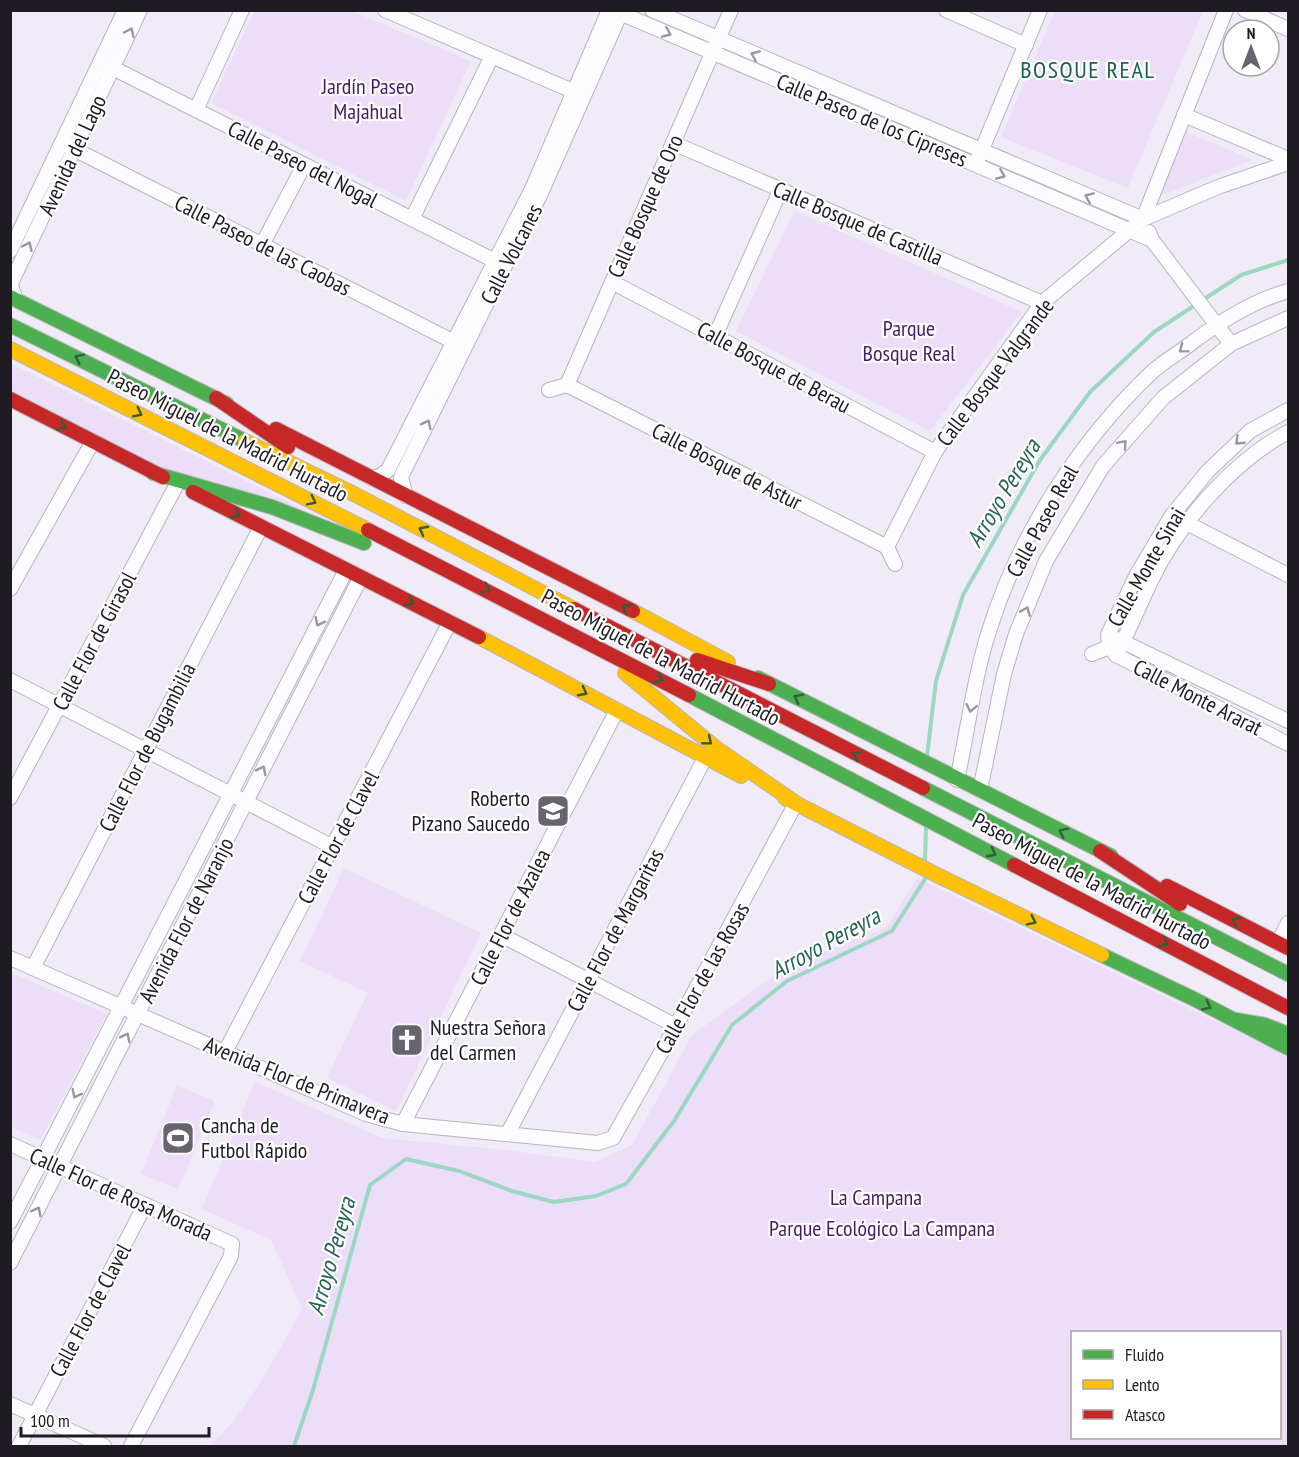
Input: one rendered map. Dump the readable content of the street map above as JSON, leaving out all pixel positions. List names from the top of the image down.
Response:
{
  "streets": {
    "main road": ["Paseo Miguel de la Madrid Hurtado"],
    "street": [
      "Calle Paseo de los Cipreses",
      "Avenida del Lago",
      "Calle Paseo del Nogal",
      "Calle Bosque de Oro",
      "Calle Bosque de Castilla",
      "Calle Paseo de las Caobas",
      "Calle Volcanes",
      "Calle Bosque de Berau",
      "Calle Bosque Valgrande",
      "Calle Bosque de Astur",
      "Calle Paseo Real",
      "Calle Monte Sinai",
      "Calle Flor de Girasol",
      "Calle Monte Ararat",
      "Calle Flor de Bugambilia",
      "Calle Flor de Clavel",
      "Calle Flor de Azalea",
      "Avenida Flor de Naranjo",
      "Calle Flor de Margaritas",
      "Calle Flor de las Rosas",
      "Avenida Flor de Primavera",
      "Calle Flor de Rosa Morada"
    ]
  },
  "crossings": [
    ["Calle Paseo de los Cipreses", "Calle Bosque de Oro"],
    ["Calle Paseo de los Cipreses", "Calle Volcanes"],
    ["Calle Paseo de los Cipreses", "Calle Bosque Valgrande"],
    ["Avenida del Lago", "Calle Paseo del Nogal"],
    ["Avenida del Lago", "Calle Paseo de las Caobas"],
    ["Calle Paseo del Nogal", "Calle Volcanes"],
    ["Calle Bosque de Oro", "Calle Bosque de Castilla"],
    ["Calle Bosque de Oro", "Calle Bosque de Berau"],
    ["Calle Bosque de Oro", "Calle Bosque de Astur"],
    ["Calle Bosque de Castilla", "Calle Bosque Valgrande"],
    ["Calle Paseo de las Caobas", "Calle Volcanes"],
    ["Calle Bosque de Berau", "Calle Bosque Valgrande"],
    ["Calle Bosque Valgrande", "Calle Bosque de Astur"],
    ["Calle Monte Sinai", "Calle Monte Ararat"],
    ["Calle Flor de Bugambilia", "Avenida Flor de Primavera"],
    ["Calle Flor de Clavel", "Avenida Flor de Primavera"],
    ["Calle Flor de Clavel", "Calle Flor de Rosa Morada"],
    ["Calle Flor de Azalea", "Avenida Flor de Primavera"],
    ["Avenida Flor de Naranjo", "Avenida Flor de Primavera"],
    ["Avenida Flor de Naranjo", "Calle Flor de Rosa Morada"],
    ["Calle Flor de Margaritas", "Avenida Flor de Primavera"],
    ["Calle Flor de las Rosas", "Avenida Flor de Primavera"]
  ],
  "districts": ["BOSQUE REAL"],
  "water": ["Arroyo Pereyra"],
  "parks": [
    "Jardín Paseo Majahual",
    "Parque Bosque Real",
    "La Campana",
    "Parque Ecológico La Campana"
  ],
  "places": {
    "school or university": ["Roberto Pizano Saucedo"],
    "church": ["Nuestra Señora del Carmen"],
    "sports": ["Cancha de Futbol Rápido"]
  },
  "legend": ["Fluido", "Lento", "Atasco"],
  "scale_bar": "100 m",
  "north": "top"
}
